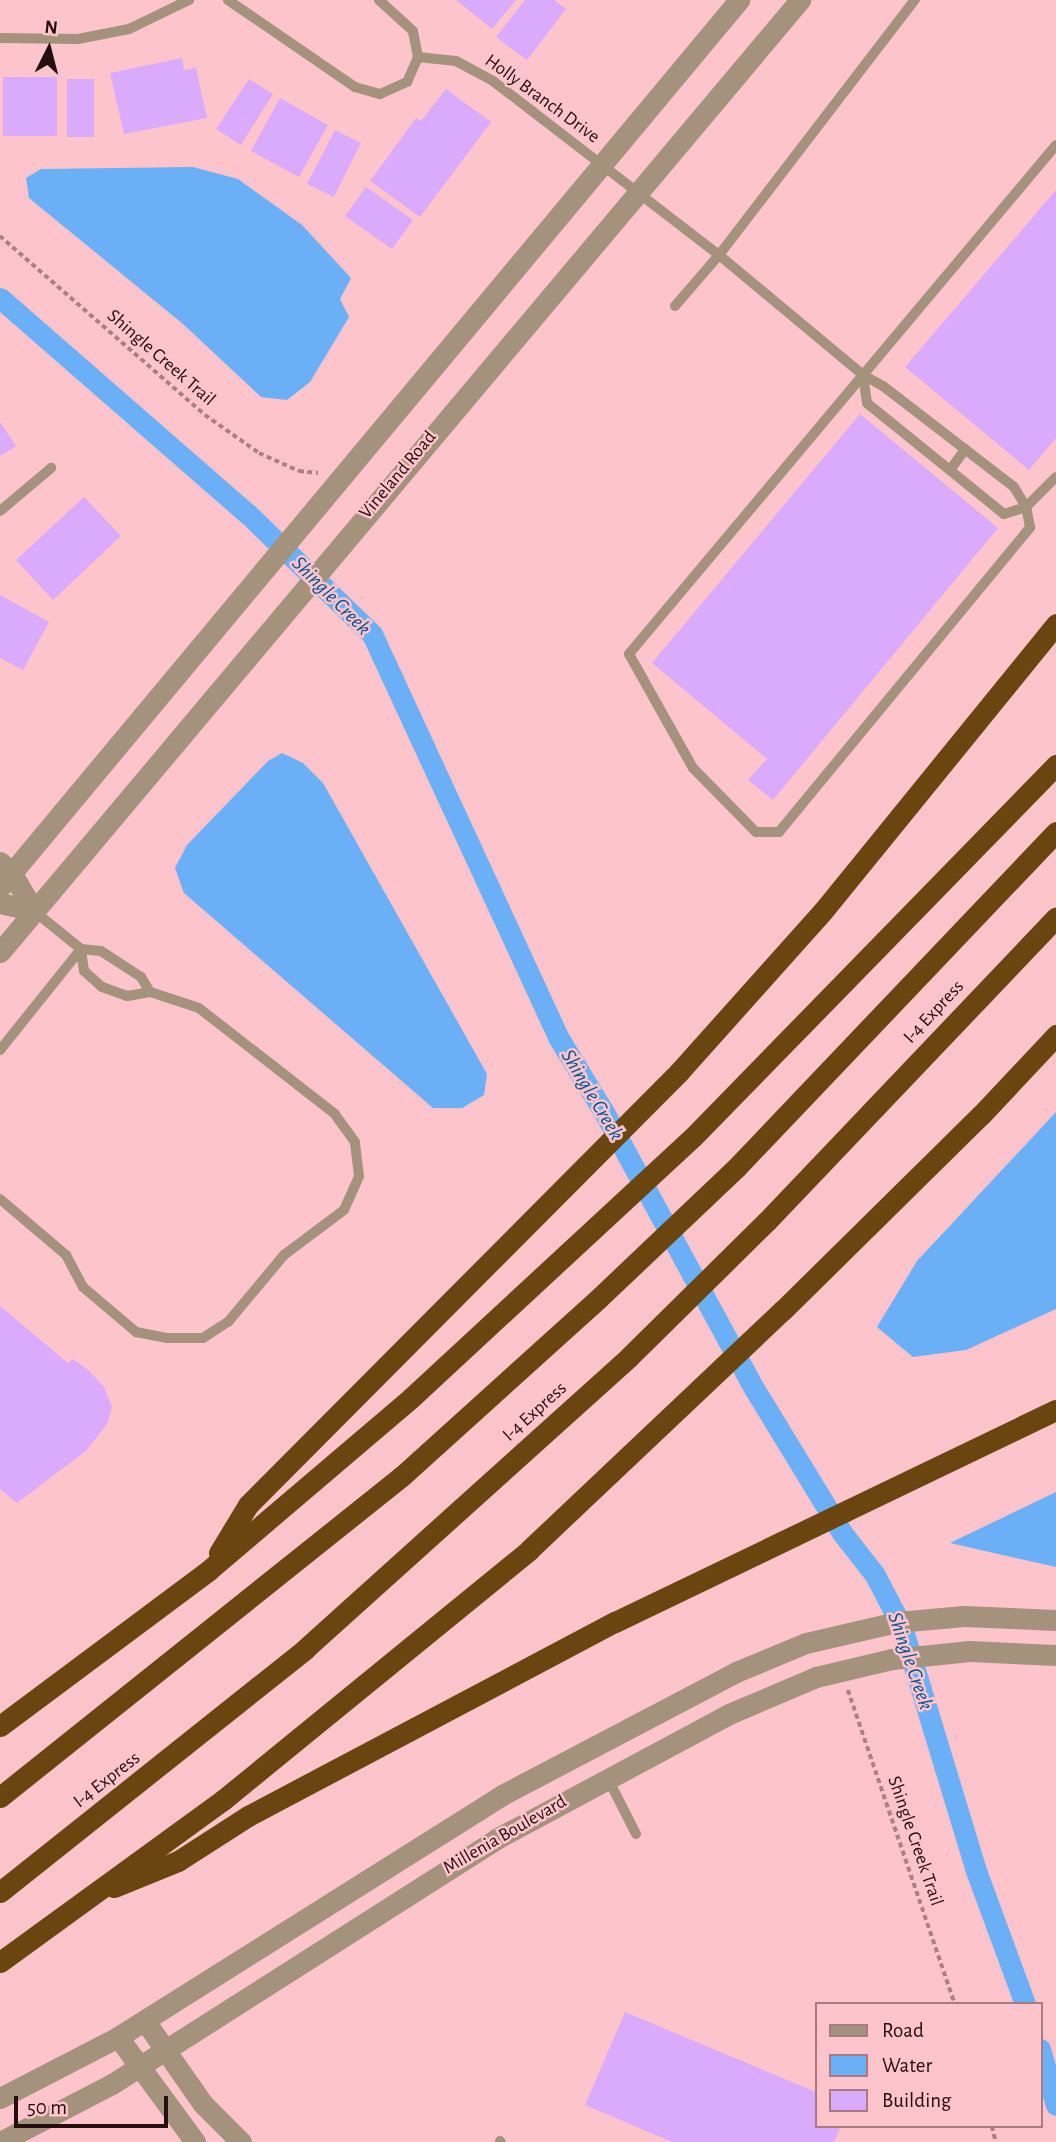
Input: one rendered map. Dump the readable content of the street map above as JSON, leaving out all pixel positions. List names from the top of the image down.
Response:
{
  "streets": {
    "highway": ["I-4 Express"],
    "street": ["Vineland Road", "Millenia Boulevard"],
    "lane": ["Holly Branch Drive"],
    "path": ["Shingle Creek Trail"]
  },
  "crossings": [
    ["Holly Branch Drive", "Vineland Road"]
  ],
  "water": ["Shingle Creek"],
  "legend": ["Road", "Water", "Building"],
  "scale_bar": "50 m",
  "north": "top"
}
